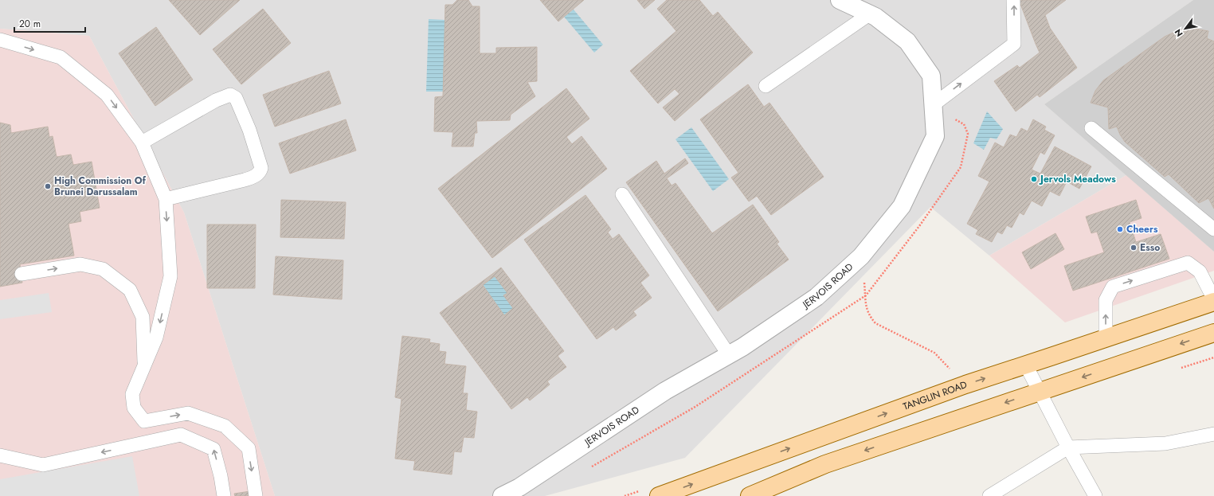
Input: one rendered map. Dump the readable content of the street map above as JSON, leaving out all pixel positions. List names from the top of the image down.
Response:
{
  "streets": {
    "main road": ["TANGLIN ROAD"],
    "street": ["JERVOIS ROAD"]
  },
  "places": [
    "Jervols Meadows",
    "High Commission Of Brunei Darussalam",
    "Cheers",
    "Esso"
  ],
  "scale_bar": "20 m",
  "north": "bottom left"
}
